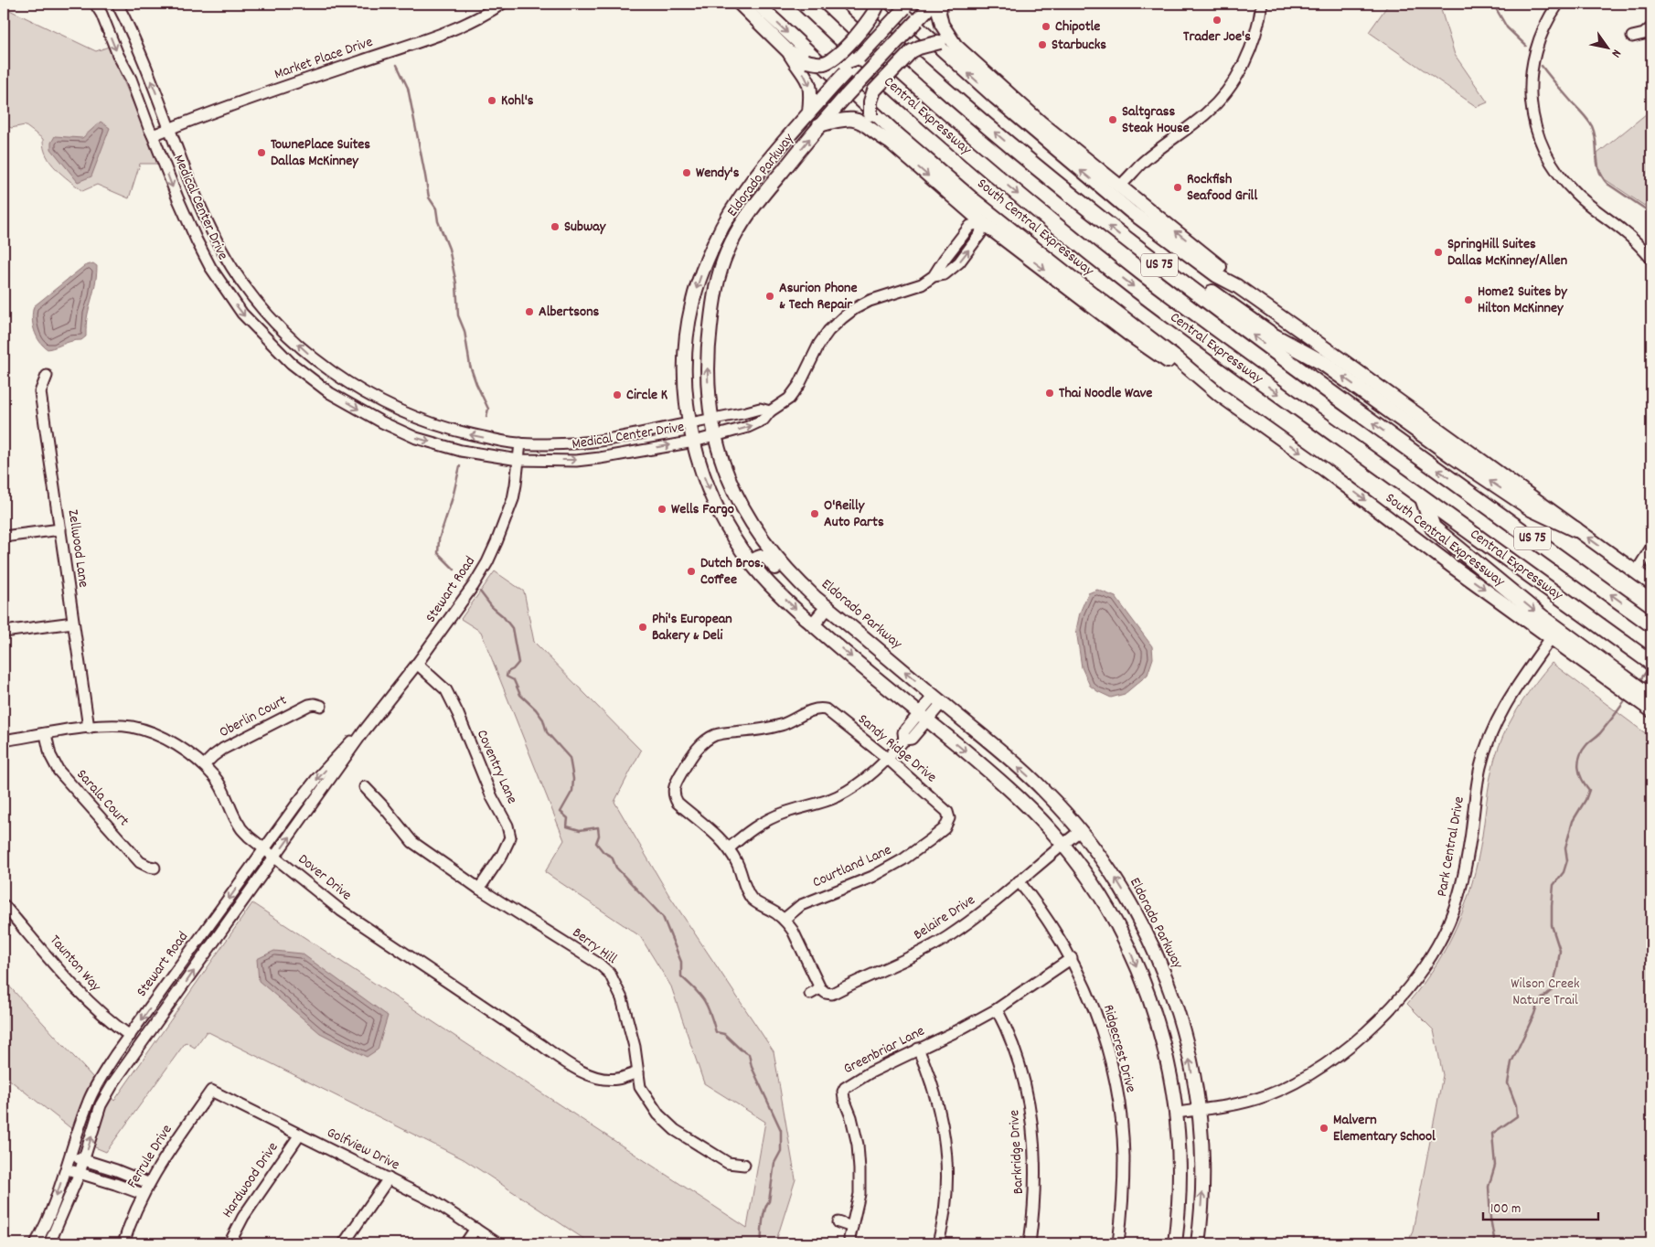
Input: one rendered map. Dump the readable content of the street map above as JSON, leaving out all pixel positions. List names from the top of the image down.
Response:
{
  "streets": {
    "highway": ["Central Expressway", "US 75"],
    "main road": ["Eldorado Parkway", "South Central Expressway"],
    "street": [
      "Market Place Drive",
      "Medical Center Drive",
      "Zellwood Lane",
      "Stewart Road",
      "Oberlin Court",
      "Sandy Ridge Drive",
      "Coventry Lane",
      "Sarala Court",
      "Park Central Drive",
      "Courtland Lane",
      "Dover Drive",
      "Belaire Drive",
      "Berry Hill",
      "Taunton Way",
      "Ridgecrest Drive",
      "Greenbriar Lane",
      "Golfview Drive",
      "Barkridge Drive",
      "Ferrule Drive",
      "Hardwood Drive"
    ]
  },
  "crossings": [
    ["Market Place Drive", "Medical Center Drive"],
    ["Eldorado Parkway", "Medical Center Drive"],
    ["Eldorado Parkway", "Park Central Drive"],
    ["Eldorado Parkway", "Belaire Drive"],
    ["Medical Center Drive", "South Central Expressway"],
    ["Medical Center Drive", "Stewart Road"],
    ["South Central Expressway", "Park Central Drive"],
    ["Zellwood Lane", "Dover Drive"],
    ["Stewart Road", "Coventry Lane"],
    ["Stewart Road", "Dover Drive"],
    ["Stewart Road", "Taunton Way"],
    ["Oberlin Court", "Dover Drive"],
    ["Sandy Ridge Drive", "Courtland Lane"],
    ["Coventry Lane", "Berry Hill"],
    ["Sarala Court", "Dover Drive"],
    ["Dover Drive", "Berry Hill"],
    ["Belaire Drive", "Ridgecrest Drive"],
    ["Ridgecrest Drive", "Greenbriar Lane"],
    ["Greenbriar Lane", "Barkridge Drive"],
    ["Golfview Drive", "Ferrule Drive"],
    ["Golfview Drive", "Hardwood Drive"]
  ],
  "parks": ["Wilson Creek Nature Trail"],
  "places": [
    "Trader Joe's",
    "Chipotle",
    "Starbucks",
    "Kohl's",
    "Saltgrass Steak House",
    "TownePlace Suites Dallas McKinney",
    "Wendy's",
    "Rockfish Seafood Grill",
    "Subway",
    "SpringHill Suites Dallas McKinney/Allen",
    "Asurion Phone & Tech Repair",
    "Home2 Suites by Hilton McKinney",
    "Albertsons",
    "Thai Noodle Wave",
    "Circle K",
    "Wells Fargo",
    "O'Reilly Auto Parts",
    "Dutch Bros. Coffee",
    "Phi's European Bakery & Deli",
    "Malvern Elementary School"
  ],
  "scale_bar": "100 m",
  "north": "bottom right"
}
